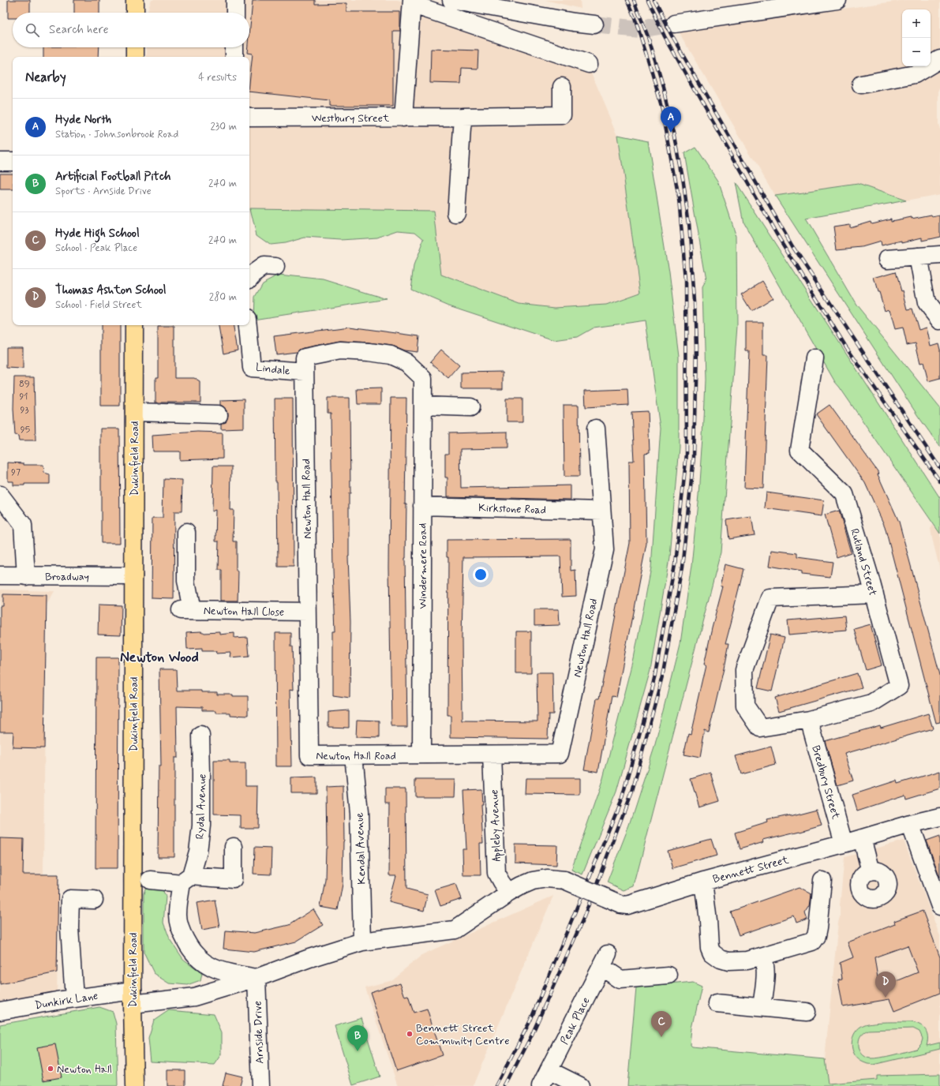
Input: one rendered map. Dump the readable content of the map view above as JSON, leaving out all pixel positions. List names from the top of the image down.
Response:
{
  "streets": {
    "main road": ["Dukinfield Road"],
    "street": [
      "Westbury Street",
      "Lindale",
      "Newton Hall Road",
      "Kirkstone Road",
      "Rutland Street",
      "Windermere Road",
      "Broadway",
      "Newton Hall Close",
      "Bredbury Street",
      "Rydal Avenue",
      "Appleby Avenue",
      "Kendal Avenue",
      "Bennett Street",
      "Dunkirk Lane",
      "Peak Place",
      "Arnside Drive"
    ]
  },
  "crossings": [
    ["Lindale", "Newton Hall Road"],
    ["Dukinfield Road", "Broadway"],
    ["Dukinfield Road", "Dunkirk Lane"],
    ["Newton Hall Road", "Kirkstone Road"],
    ["Newton Hall Road", "Windermere Road"],
    ["Newton Hall Road", "Newton Hall Close"],
    ["Newton Hall Road", "Appleby Avenue"],
    ["Newton Hall Road", "Kendal Avenue"],
    ["Kirkstone Road", "Windermere Road"],
    ["Rutland Street", "Bredbury Street"],
    ["Bredbury Street", "Bennett Street"],
    ["Rydal Avenue", "Dunkirk Lane"],
    ["Rydal Avenue", "Arnside Drive"],
    ["Appleby Avenue", "Bennett Street"],
    ["Kendal Avenue", "Bennett Street"],
    ["Kendal Avenue", "Dunkirk Lane"],
    ["Bennett Street", "Dunkirk Lane"],
    ["Dunkirk Lane", "Arnside Drive"]
  ],
  "districts": ["Newton Wood"],
  "places": ["Bennett Street Community Centre", "Newton Hall"],
  "house_numbers": [
    "89",
    "91",
    "93",
    "95",
    "97"
  ],
  "page": {
    "map_buttons": ["+", "−"],
    "search": "Search here",
    "heading": ["Nearby", "4 results"],
    "list": [
      {
        "mark": "A",
        "name": "Hyde North",
        "note": "Station · Johnsonbrook Road",
        "value": "230 m"
      },
      {
        "mark": "B",
        "name": "Artificial Football Pitch",
        "note": "Sports · Arnside Drive",
        "value": "240 m"
      },
      {
        "mark": "C",
        "name": "Hyde High School",
        "note": "School · Peak Place",
        "value": "240 m"
      },
      {
        "mark": "D",
        "name": "Thomas Ashton School",
        "note": "School · Field Street",
        "value": "280 m"
      }
    ],
    "pins": [
      "A",
      "D",
      "C",
      "B"
    ]
  }
}
